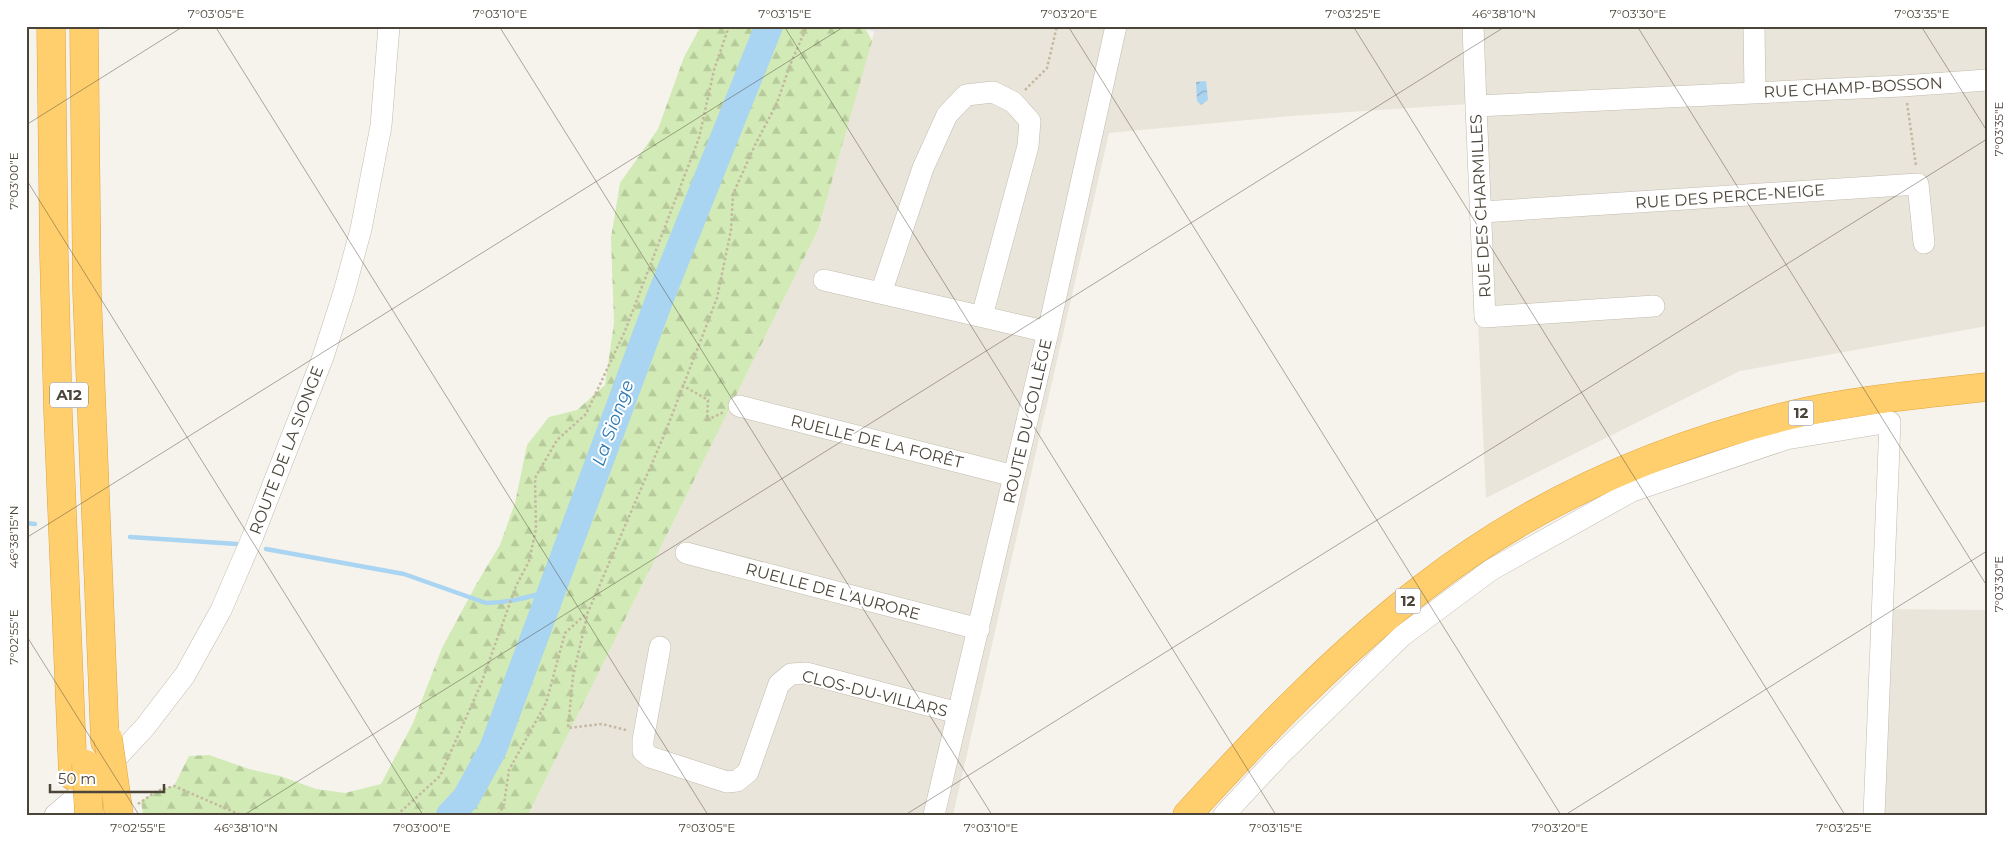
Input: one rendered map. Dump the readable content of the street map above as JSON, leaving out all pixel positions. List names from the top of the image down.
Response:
{
  "streets": {
    "highway": ["A12", "12"],
    "street": [
      "RUE CHAMP-BOSSON",
      "RUE DES PERCE-NEIGE",
      "RUE DES CHARMILLES",
      "ROUTE DU COLLÈGE",
      "RUELLE DE LA FORÊT",
      "ROUTE DE LA SIONGE",
      "RUELLE DE L'AURORE",
      "CLOS-DU-VILLARS"
    ]
  },
  "crossings": [
    ["RUE CHAMP-BOSSON", "RUE DES CHARMILLES"],
    ["RUE DES PERCE-NEIGE", "RUE DES CHARMILLES"],
    ["ROUTE DU COLLÈGE", "RUELLE DE LA FORÊT"],
    ["ROUTE DU COLLÈGE", "RUELLE DE L'AURORE"],
    ["ROUTE DU COLLÈGE", "CLOS-DU-VILLARS"]
  ],
  "water": ["La Sionge"],
  "scale_bar": "50 m",
  "coordinates": [
    "7°03'05\"E",
    "7°03'10\"E",
    "7°03'15\"E",
    "7°03'20\"E",
    "7°03'25\"E",
    "46°38'10\"N",
    "7°03'30\"E",
    "7°03'35\"E",
    "7°03'00\"E",
    "46°38'15\"N",
    "7°02'55\"E"
  ]
}
